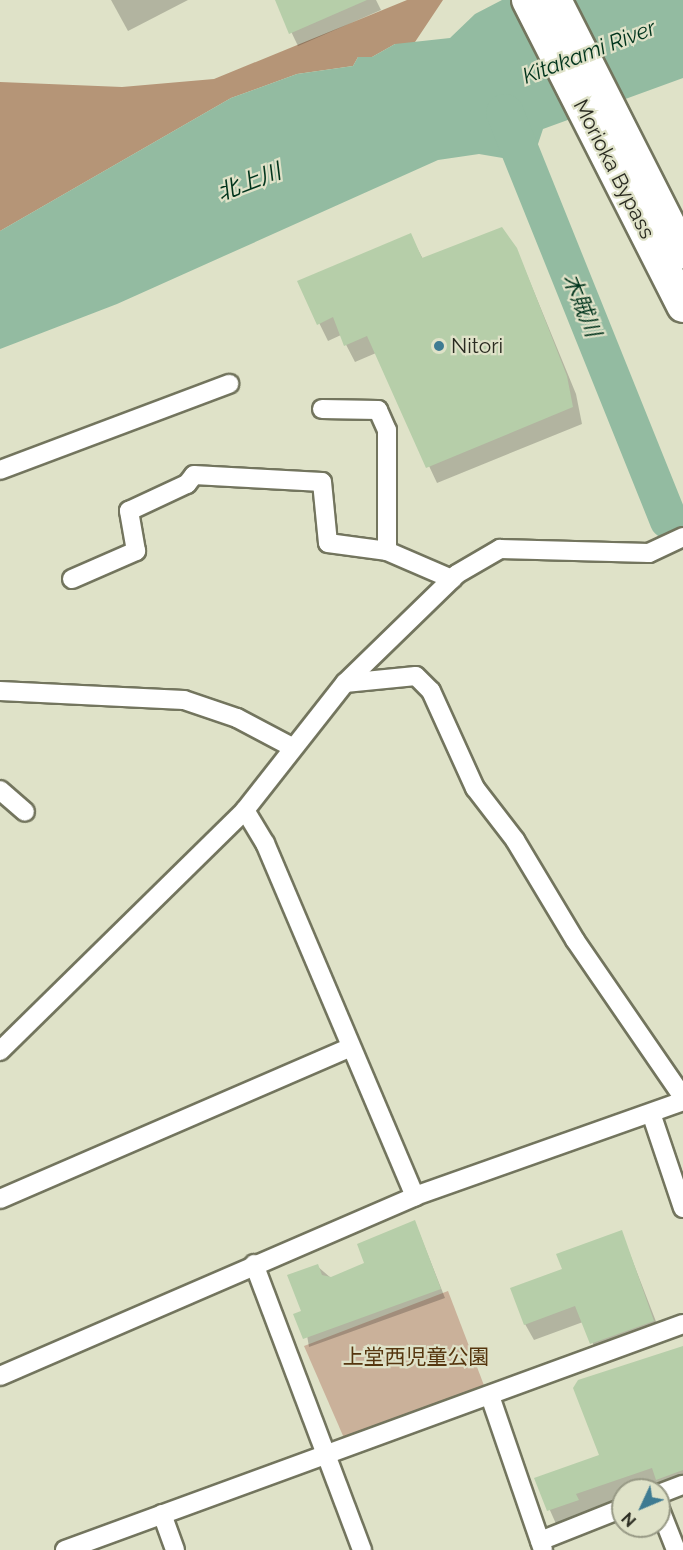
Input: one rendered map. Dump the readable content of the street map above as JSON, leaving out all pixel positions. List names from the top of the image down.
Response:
{
  "streets": {
    "highway": ["Morioka Bypass"]
  },
  "water": ["Kitakami River", "北上川", "木賊川"],
  "parks": ["上堂西児童公園"],
  "places": ["Nitori"],
  "north": "bottom left"
}
